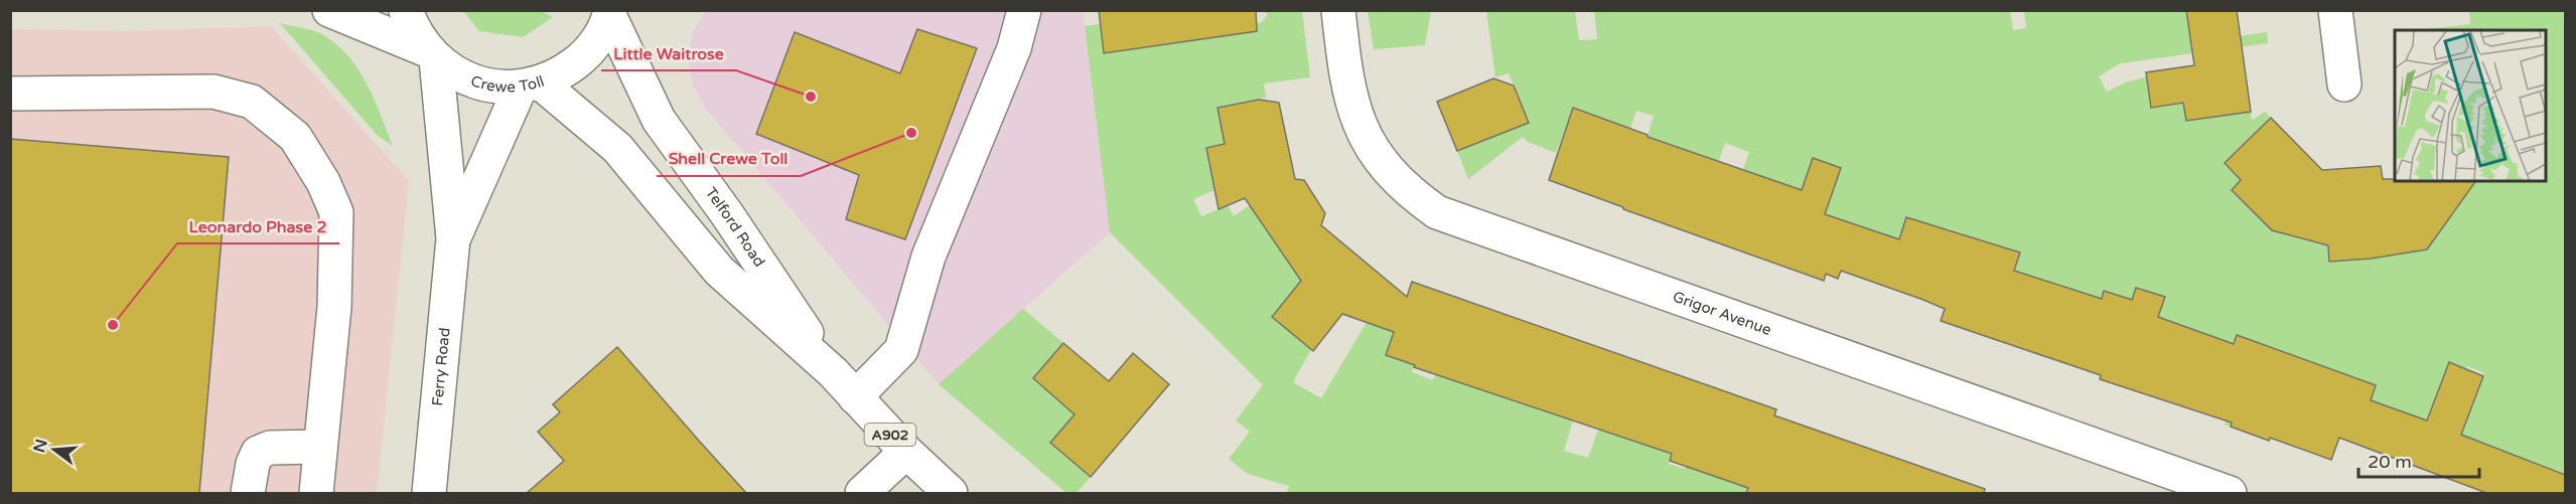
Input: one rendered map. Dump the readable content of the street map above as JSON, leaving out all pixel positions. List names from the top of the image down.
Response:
{
  "streets": {
    "main road": [
      "Crewe Toll",
      "Telford Road",
      "Grigor Avenue",
      "Ferry Road",
      "A902"
    ]
  },
  "crossings": [
    ["Crewe Toll", "Telford Road"],
    ["Crewe Toll", "Ferry Road"],
    ["Telford Road", "Ferry Road"]
  ],
  "places": ["Little Waitrose", "Shell Crewe Toll", "Leonardo Phase 2"],
  "scale_bar": "20 m",
  "north": "left"
}
